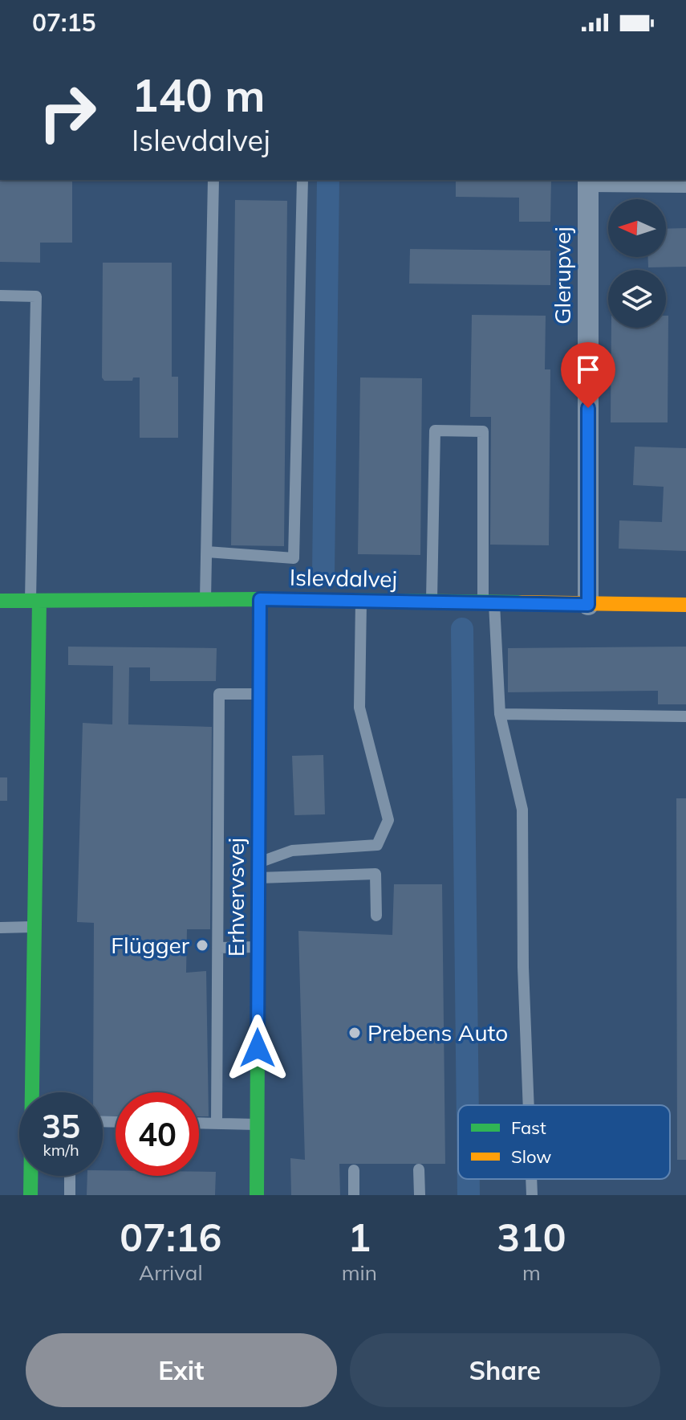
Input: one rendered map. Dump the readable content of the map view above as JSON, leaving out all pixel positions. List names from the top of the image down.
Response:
{
  "streets": {
    "street": ["Glerupvej", "Islevdalvej", "Erhvervsvej"]
  },
  "crossings": [
    ["Glerupvej", "Islevdalvej"],
    ["Islevdalvej", "Erhvervsvej"]
  ],
  "places": ["Flügger", "Prebens Auto"],
  "legend": ["Fast", "Slow"],
  "north": "left",
  "page": {
    "status": "07:15",
    "turn": ["140 m", "Islevdalvej"],
    "speed": "35 km/h",
    "limit": "40",
    "eta": [
      "07:16",
      "Arrival",
      "1",
      "min",
      "310",
      "m"
    ],
    "buttons": ["Exit", "Share"]
  }
}
